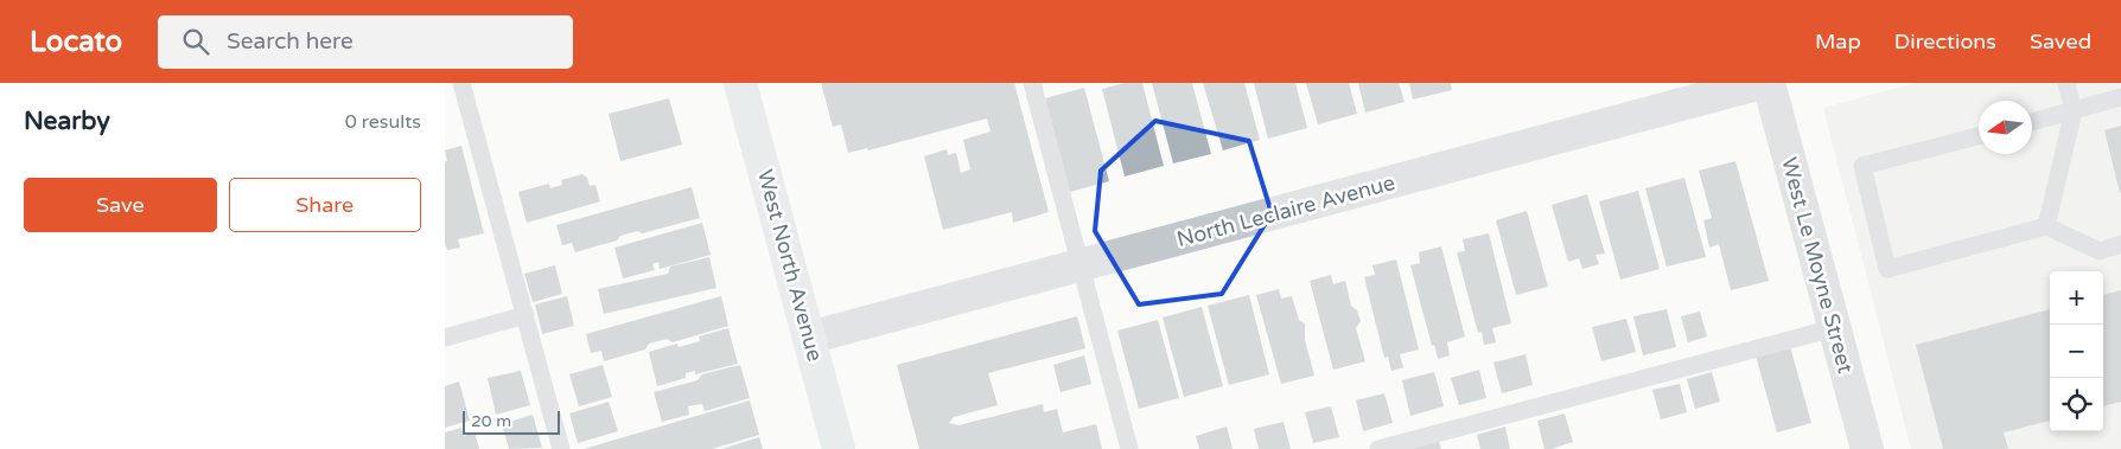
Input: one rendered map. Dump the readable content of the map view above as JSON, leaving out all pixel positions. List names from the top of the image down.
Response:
{
  "streets": {
    "main road": ["West North Avenue"],
    "street": ["North Leclaire Avenue", "West Le Moyne Street"]
  },
  "crossings": [
    ["North Leclaire Avenue", "West North Avenue"]
  ],
  "scale_bar": "20 m",
  "north": "left",
  "page": {
    "header": "Locato",
    "search": "Search here",
    "nav": ["Map", "Directions", "Saved"],
    "heading": ["Nearby", "0 results"],
    "buttons": ["Save", "Share"],
    "map_buttons": ["+", "−"],
    "scale": "20 m"
  }
}
